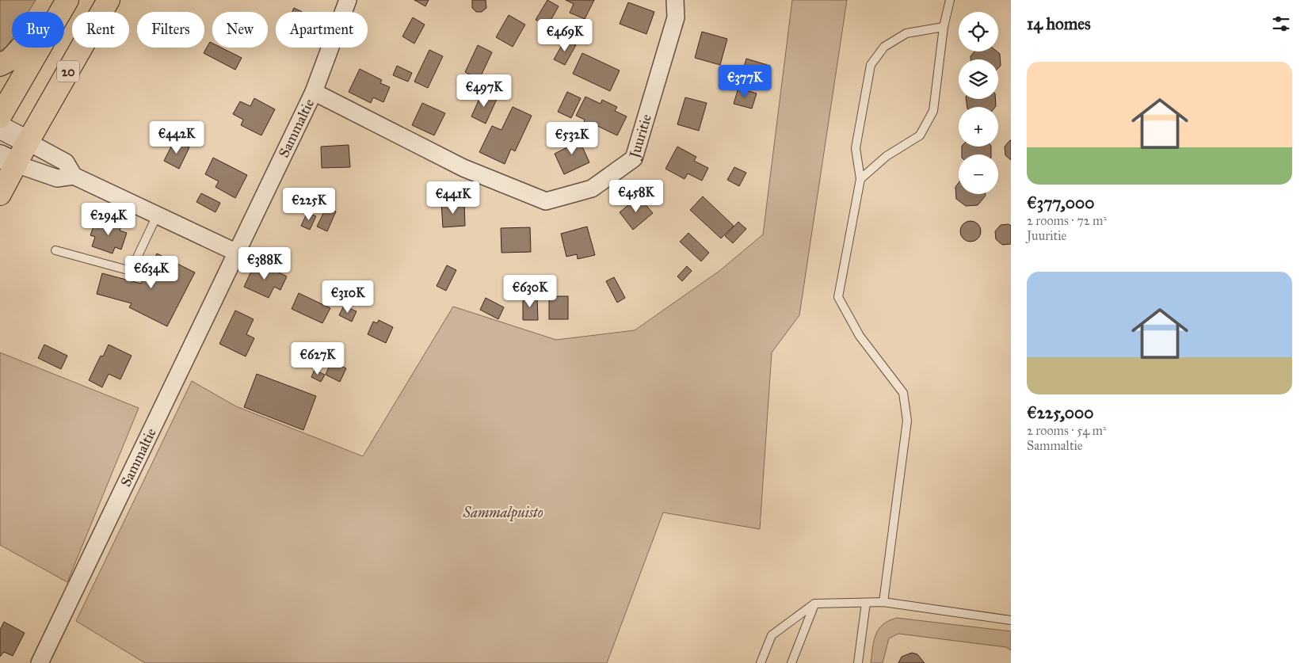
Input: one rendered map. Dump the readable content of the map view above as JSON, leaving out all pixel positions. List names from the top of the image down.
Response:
{
  "streets": {
    "highway": ["20"],
    "street": ["Sammaltie", "Juuritie"]
  },
  "crossings": [
    ["Sammaltie", "Juuritie"]
  ],
  "parks": ["Sammalpuisto"],
  "page": {
    "heading": "14 homes",
    "map_buttons": ["+", "−"],
    "chip": [
      "Buy",
      "Rent",
      "Filters",
      "New",
      "Apartment"
    ],
    "price": [
      "€469K",
      "€377K",
      "€497K",
      "€442K",
      "€532K",
      "€458K",
      "€441K",
      "€225K",
      "€294K",
      "€388K",
      "€634K",
      "€630K",
      "€310K",
      "€627K"
    ],
    "list": [
      {
        "name": "€377,000",
        "note": "2 rooms · 72 m² · Juuritie"
      },
      {
        "name": "€225,000",
        "note": "2 rooms · 54 m² · Sammaltie"
      }
    ]
  }
}
